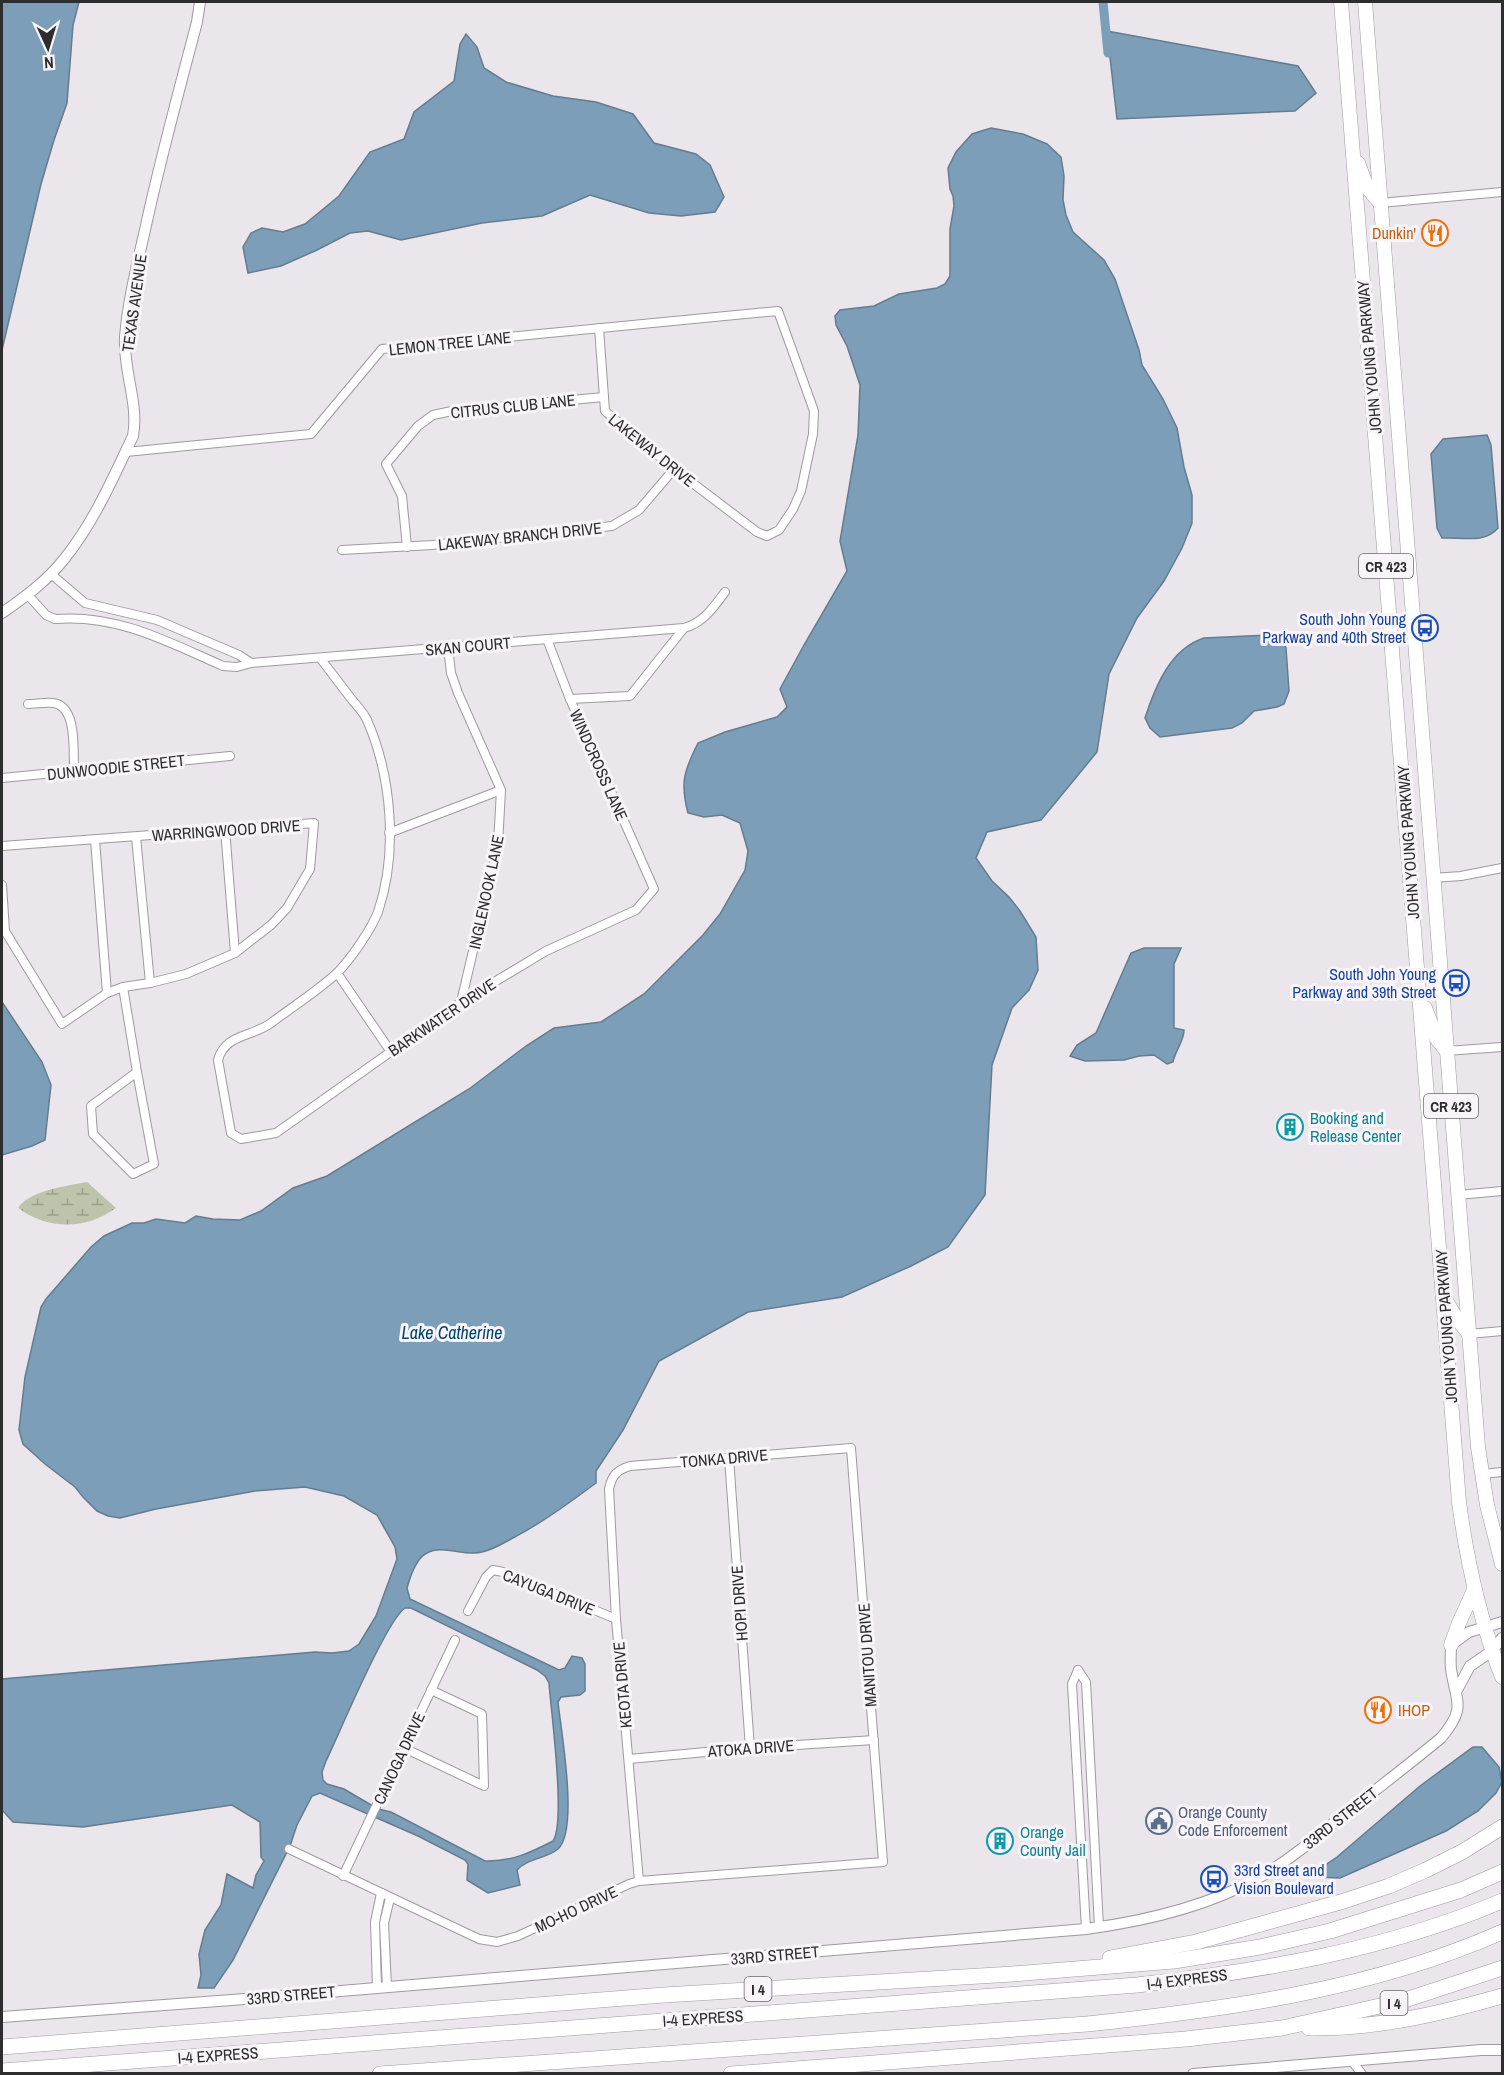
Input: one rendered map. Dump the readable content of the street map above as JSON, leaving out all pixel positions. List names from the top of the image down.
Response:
{
  "streets": {
    "highway": [
      "JOHN YOUNG PARKWAY",
      "CR 423",
      "I-4 EXPRESS",
      "I 4"
    ],
    "street": [
      "TEXAS AVENUE",
      "LEMON TREE LANE",
      "CITRUS CLUB LANE",
      "LAKEWAY DRIVE",
      "LAKEWAY BRANCH DRIVE",
      "SKAN COURT",
      "WINDCROSS LANE",
      "DUNWOODIE STREET",
      "WARRINGWOOD DRIVE",
      "INGLENOOK LANE",
      "BARKWATER DRIVE",
      "TONKA DRIVE",
      "CAYUGA DRIVE",
      "HOPI DRIVE",
      "MANITOU DRIVE",
      "KEOTA DRIVE",
      "ATOKA DRIVE",
      "CANOGA DRIVE",
      "33RD STREET",
      "MO-HO DRIVE"
    ]
  },
  "crossings": [
    ["TEXAS AVENUE", "LEMON TREE LANE"],
    ["TEXAS AVENUE", "SKAN COURT"],
    ["LEMON TREE LANE", "LAKEWAY DRIVE"],
    ["JOHN YOUNG PARKWAY", "33RD STREET"],
    ["CITRUS CLUB LANE", "LAKEWAY DRIVE"],
    ["CITRUS CLUB LANE", "LAKEWAY BRANCH DRIVE"],
    ["LAKEWAY DRIVE", "LAKEWAY BRANCH DRIVE"],
    ["SKAN COURT", "WINDCROSS LANE"],
    ["SKAN COURT", "INGLENOOK LANE"],
    ["WINDCROSS LANE", "BARKWATER DRIVE"],
    ["INGLENOOK LANE", "BARKWATER DRIVE"],
    ["TONKA DRIVE", "HOPI DRIVE"],
    ["TONKA DRIVE", "MANITOU DRIVE"],
    ["TONKA DRIVE", "KEOTA DRIVE"],
    ["CAYUGA DRIVE", "KEOTA DRIVE"],
    ["HOPI DRIVE", "ATOKA DRIVE"],
    ["MANITOU DRIVE", "ATOKA DRIVE"],
    ["MANITOU DRIVE", "MO-HO DRIVE"],
    ["KEOTA DRIVE", "ATOKA DRIVE"],
    ["KEOTA DRIVE", "MO-HO DRIVE"],
    ["CANOGA DRIVE", "MO-HO DRIVE"]
  ],
  "water": ["Lake Catherine"],
  "places": {
    "restaurant": ["Dunkin'", "IHOP"],
    "bus stop": ["South John Young Parkway and 40th Street", "South John Young Parkway and 39th Street", "33rd Street and Vision Boulevard"],
    "building": ["Booking and Release Center", "Orange County Jail"],
    "public building": ["Orange County Code Enforcement"]
  },
  "north": "bottom"
}
